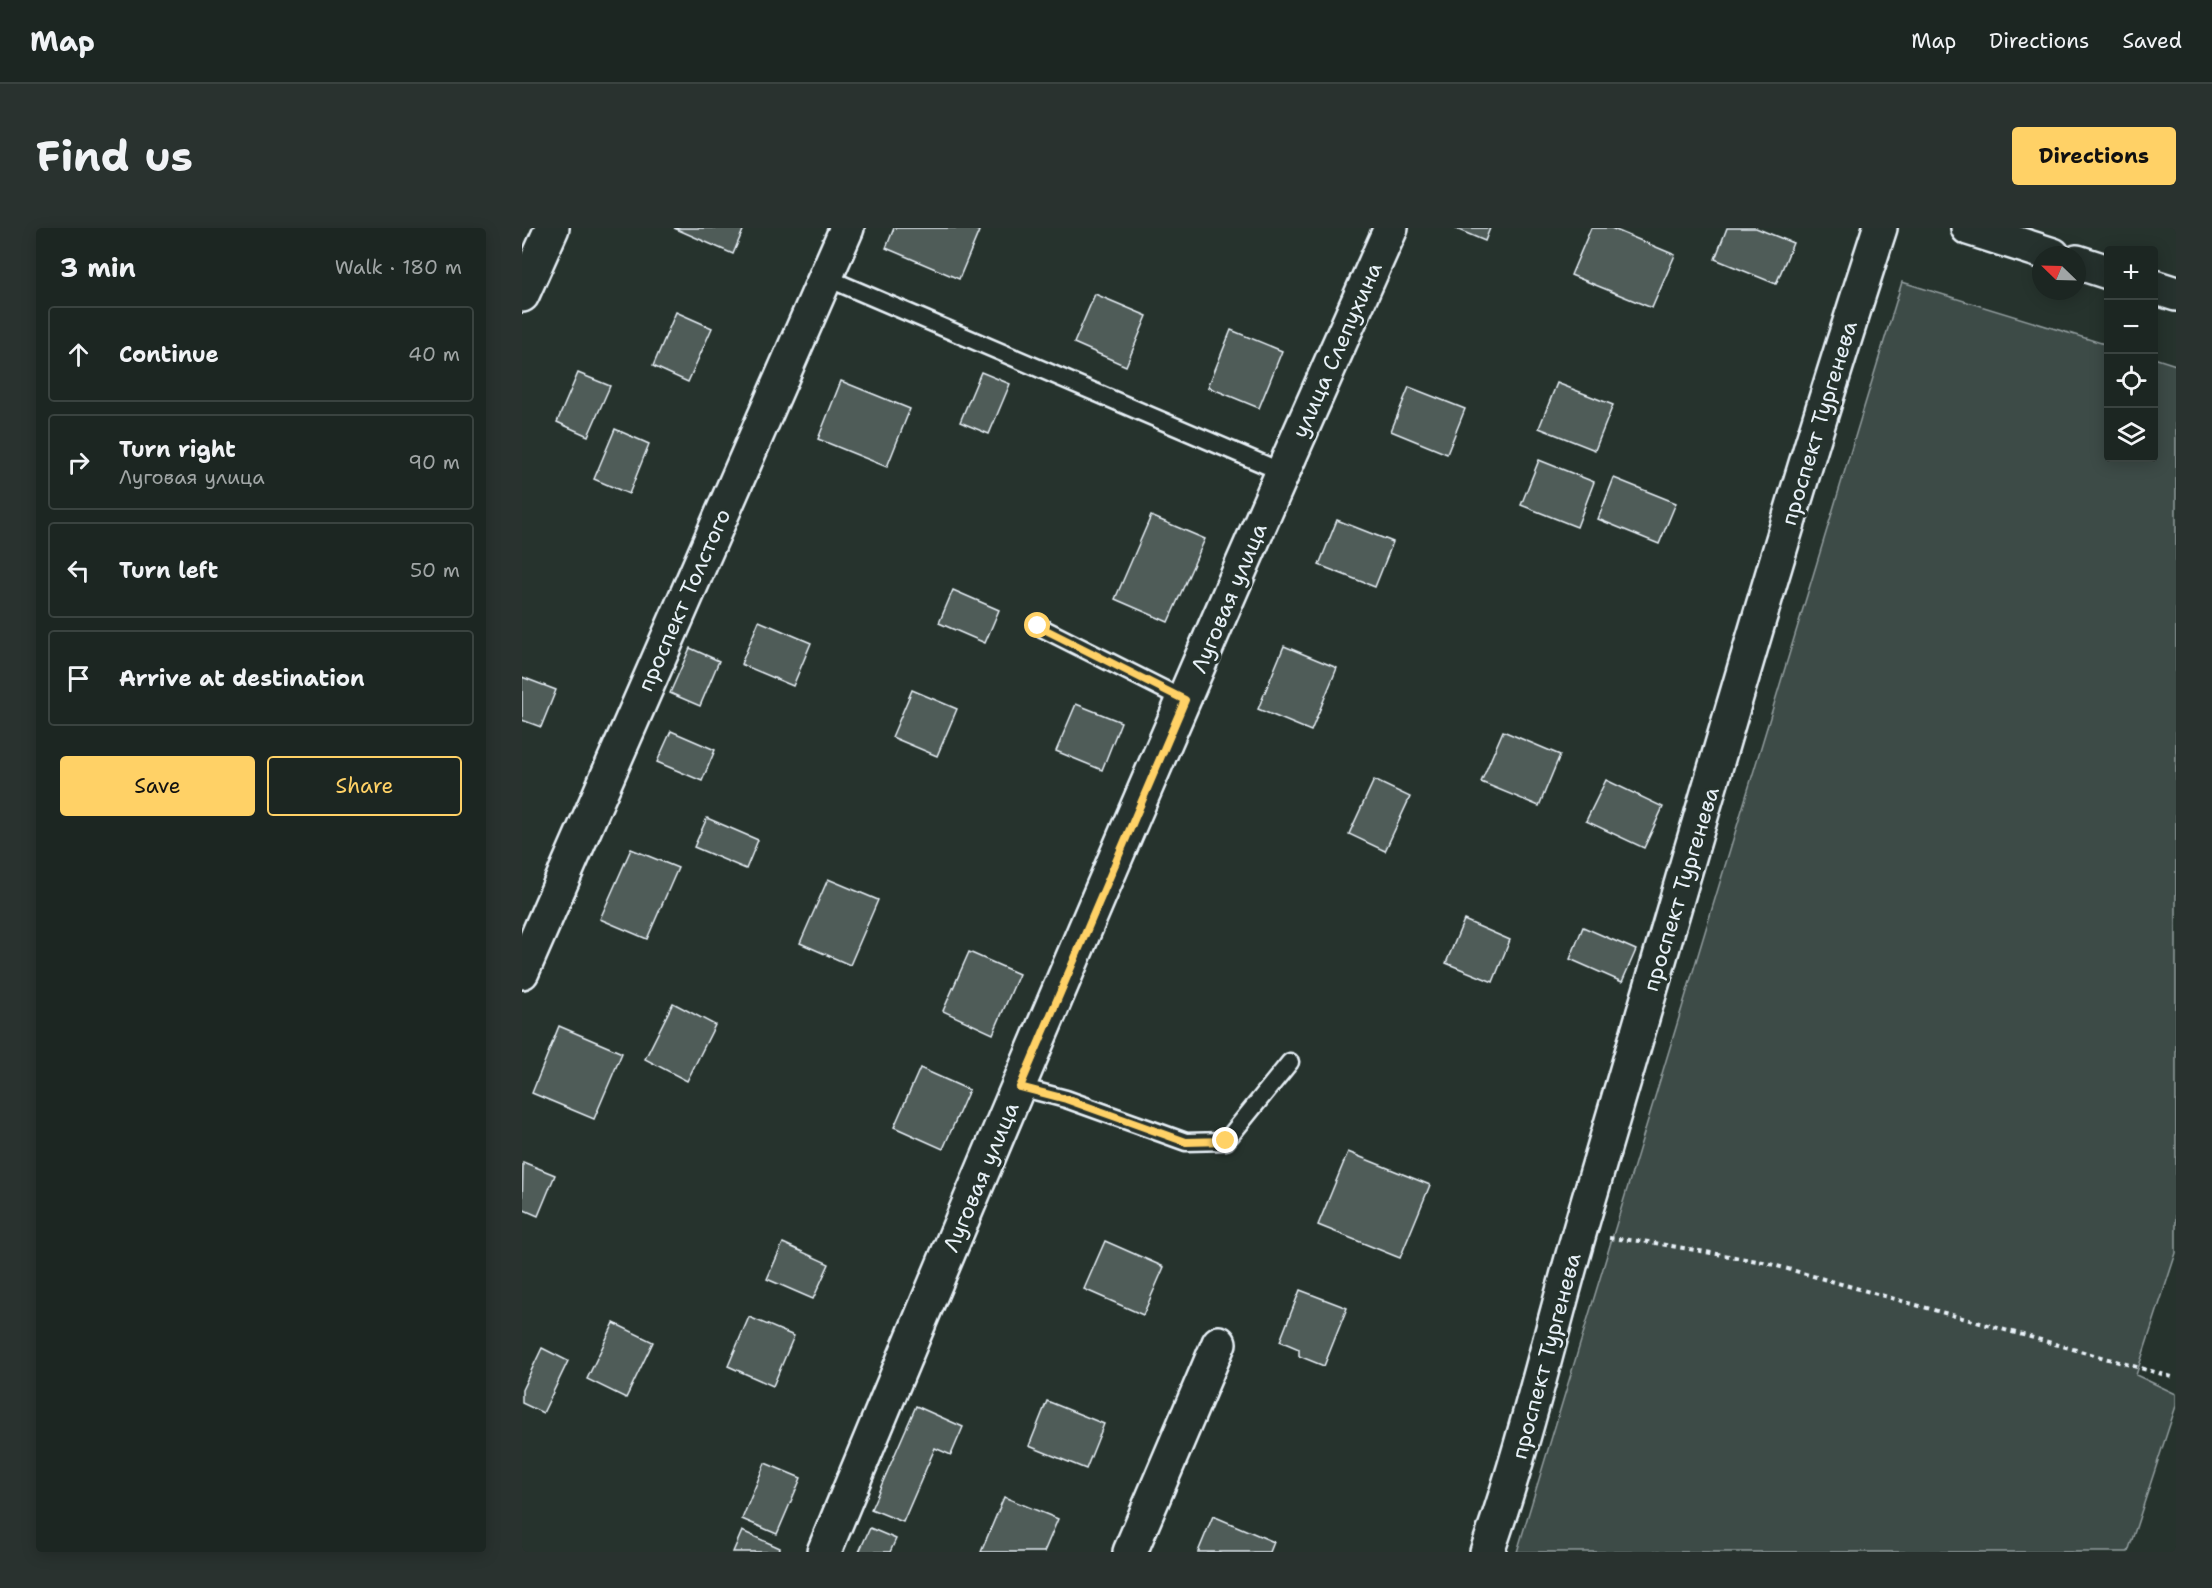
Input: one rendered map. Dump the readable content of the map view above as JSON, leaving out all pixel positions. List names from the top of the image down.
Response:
{
  "streets": {
    "street": [
      "улица Слепухина",
      "проспект Тургенева",
      "Луговая улица",
      "проспект Толстого"
    ]
  },
  "crossings": [
    ["улица Слепухина", "Луговая улица"]
  ],
  "north": "top left",
  "page": {
    "header": "Map",
    "nav": ["Map", "Directions", "Saved"],
    "buttons": [
      "Directions",
      ["Save", "Share"]
    ],
    "title": "Find us",
    "heading": ["3 min", "Walk · 180 m"],
    "map_buttons": ["+", "−"],
    "list": [
      ["Continue", "40 m"],
      ["Turn right", "Луговая улица", "90 m"],
      ["Turn left", "50 m"],
      "Arrive at destination"
    ]
  }
}
